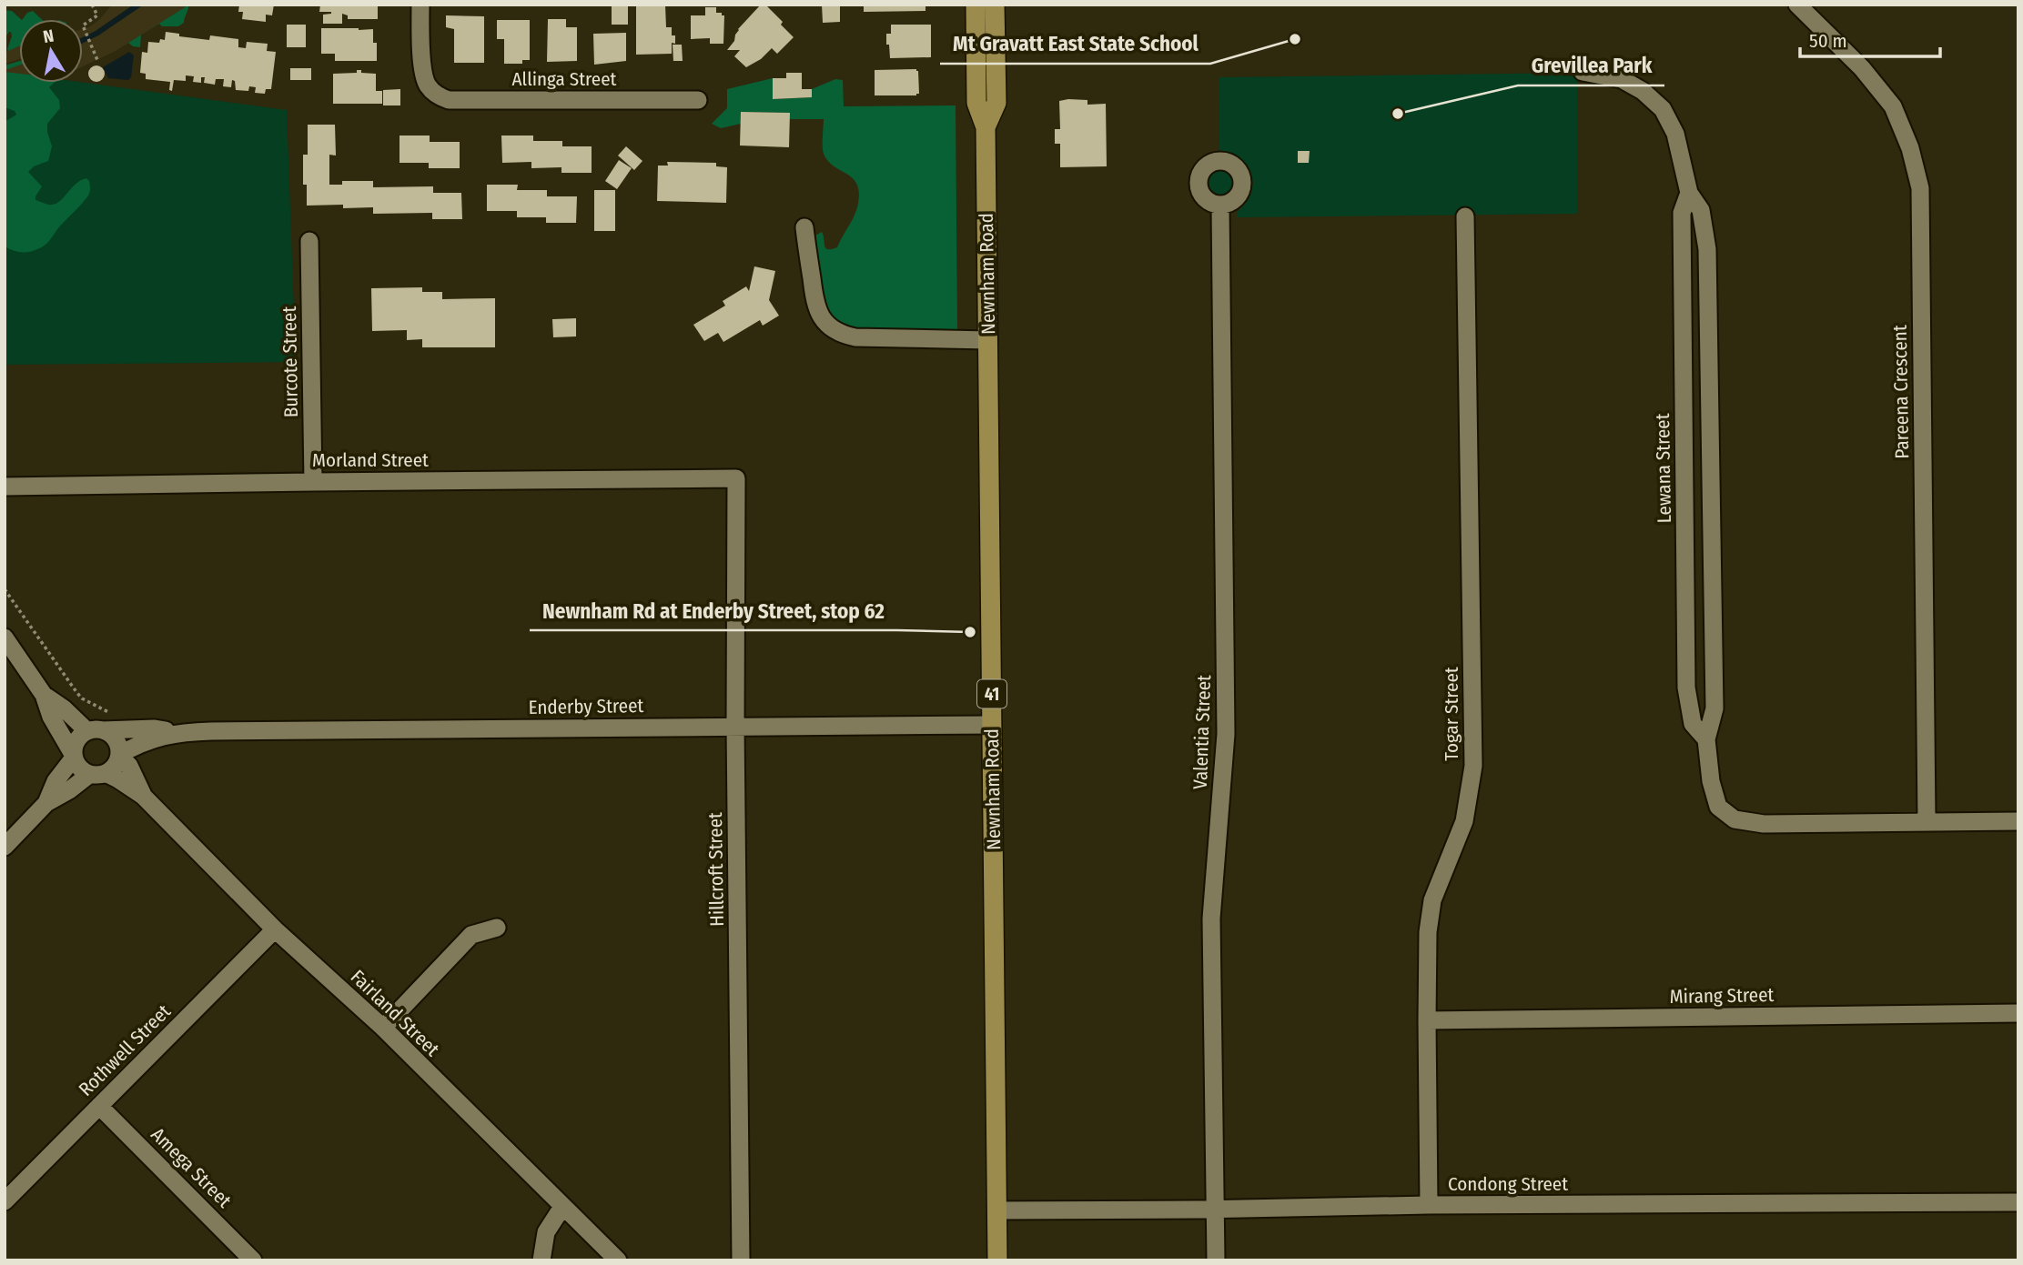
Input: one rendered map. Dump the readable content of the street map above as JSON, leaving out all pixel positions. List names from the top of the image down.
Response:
{
  "streets": {
    "main road": ["Newnham Road", "41"],
    "street": [
      "Allinga Street",
      "Burcote Street",
      "Pareena Crescent",
      "Morland Street",
      "Lewana Street",
      "Enderby Street",
      "Togar Street",
      "Valentia Street",
      "Hillcroft Street",
      "Mirang Street",
      "Fairland Street",
      "Rothwell Street",
      "Amega Street",
      "Condong Street"
    ]
  },
  "crossings": [
    ["Newnham Road", "Enderby Street"],
    ["Newnham Road", "Condong Street"],
    ["Burcote Street", "Morland Street"],
    ["Pareena Crescent", "Lewana Street"],
    ["Morland Street", "Hillcroft Street"],
    ["Enderby Street", "Hillcroft Street"],
    ["Enderby Street", "Fairland Street"],
    ["Togar Street", "Mirang Street"],
    ["Togar Street", "Condong Street"],
    ["Valentia Street", "Condong Street"],
    ["Fairland Street", "Rothwell Street"],
    ["Rothwell Street", "Amega Street"]
  ],
  "places": ["Mt Gravatt East State School", "Grevillea Park", "Newnham Rd at Enderby Street, stop 62"],
  "scale_bar": "50 m",
  "north": "top"
}
